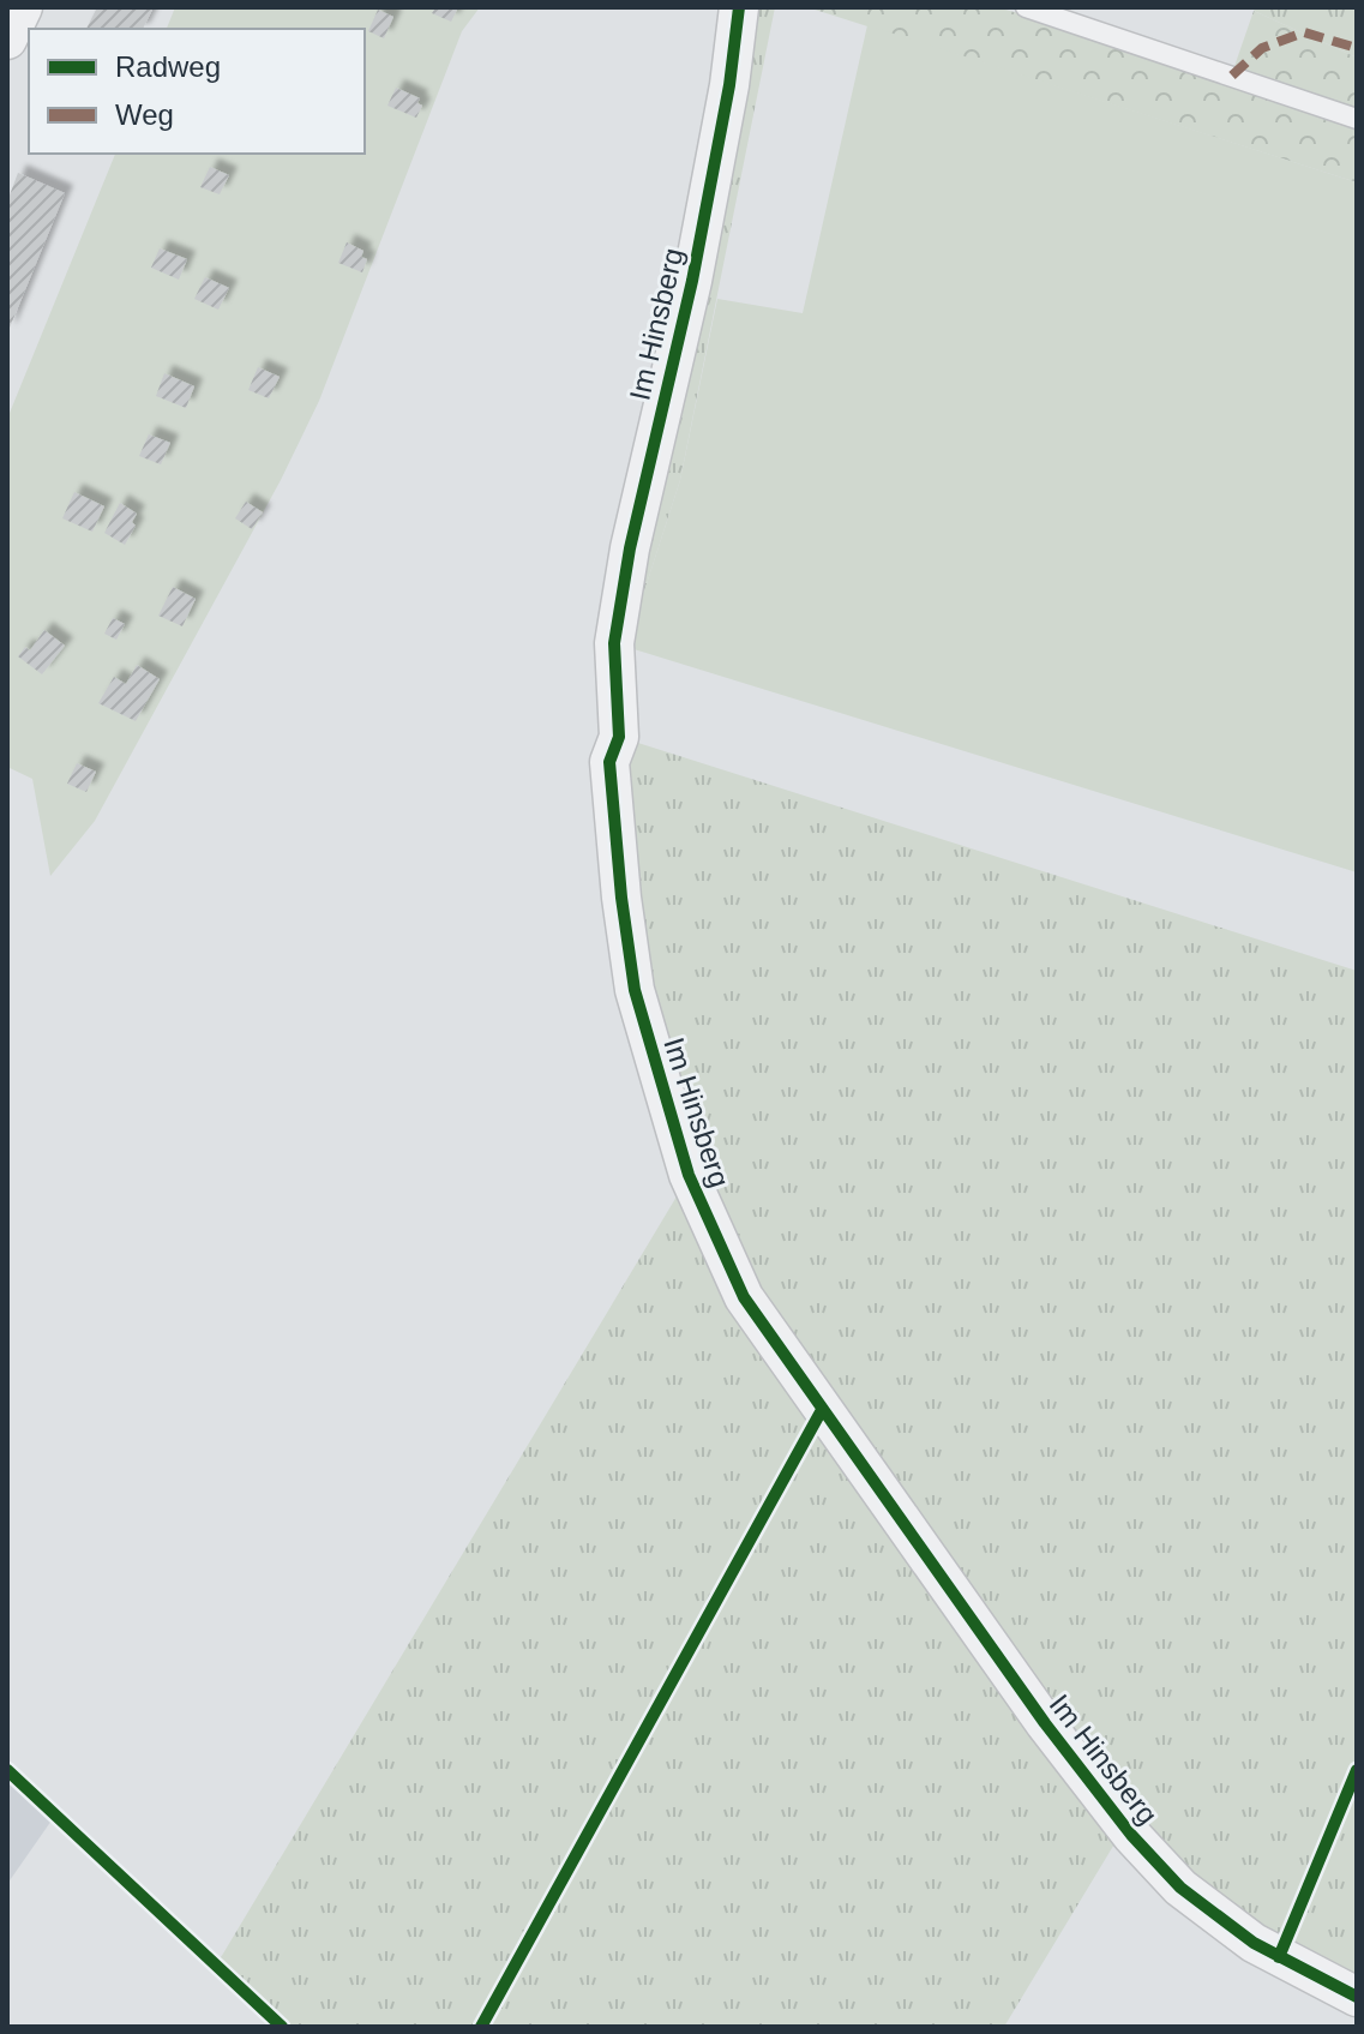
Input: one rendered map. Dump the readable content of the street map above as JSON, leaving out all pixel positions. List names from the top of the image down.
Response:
{
  "streets": {
    "street": ["Im Hinsberg"]
  },
  "legend": ["Radweg", "Weg"]
}
